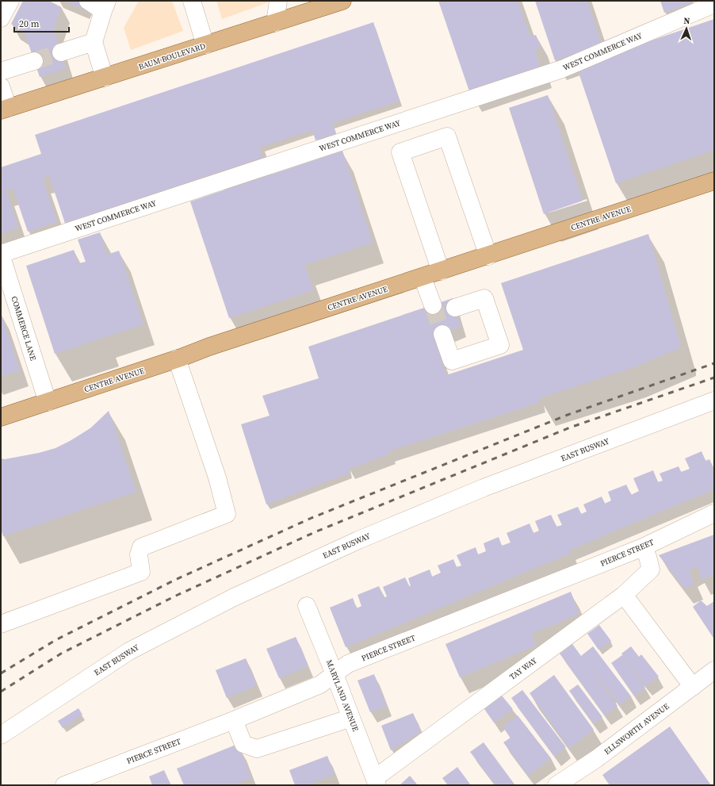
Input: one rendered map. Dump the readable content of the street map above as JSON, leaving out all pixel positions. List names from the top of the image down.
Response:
{
  "streets": {
    "main road": ["BAUM BOULEVARD", "CENTRE AVENUE"],
    "street": [
      "WEST COMMERCE WAY",
      "COMMERCE LANE",
      "EAST BUSWAY",
      "PIERCE STREET",
      "TAY WAY",
      "MARYLAND AVENUE",
      "ELLSWORTH AVENUE"
    ]
  },
  "crossings": [
    ["WEST COMMERCE WAY", "COMMERCE LANE"],
    ["CENTRE AVENUE", "COMMERCE LANE"],
    ["PIERCE STREET", "TAY WAY"],
    ["PIERCE STREET", "MARYLAND AVENUE"],
    ["TAY WAY", "MARYLAND AVENUE"]
  ],
  "scale_bar": "20 m",
  "north": "top"
}
